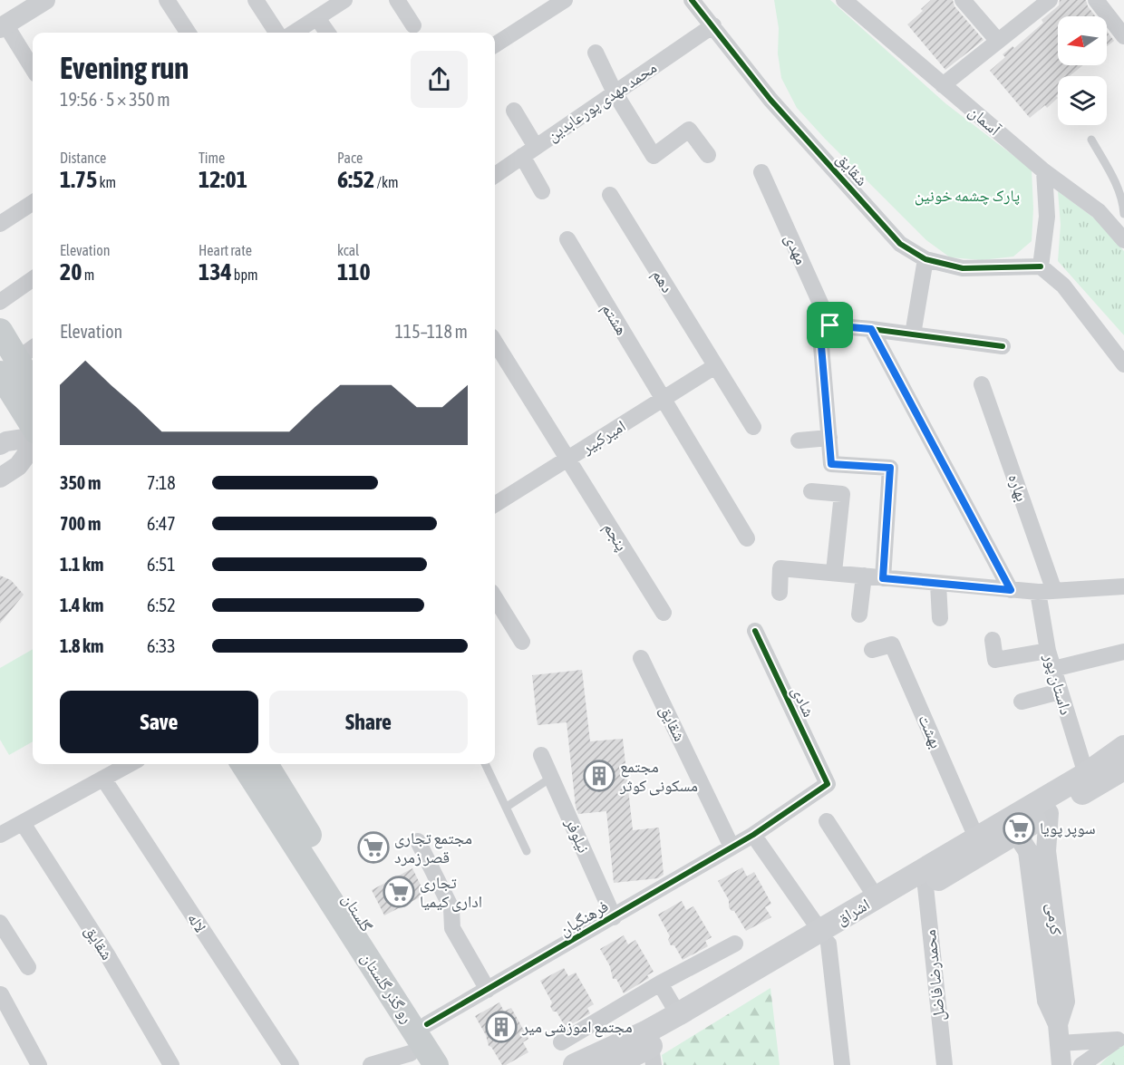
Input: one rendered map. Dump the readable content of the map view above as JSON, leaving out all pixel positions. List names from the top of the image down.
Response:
{
  "streets": {
    "main road": ["اشراق", "گلستان", "رو گذر گلستان"],
    "street": [
      "محمد مهدی پورعابدین",
      "آسمان",
      "شقایق",
      "مهدی",
      "دهم",
      "هشتم",
      "امیرکبیر",
      "بهاره",
      "پنجم",
      "داستان پور",
      "شادی",
      "بهشت",
      "نیلوفر",
      "فرهنگیان",
      "کرمی",
      "لاله",
      "محمدرضا فاضل"
    ]
  },
  "crossings": [
    ["محمد مهدی پورعابدین", "شقایق"],
    ["شقایق", "فرهنگیان"],
    ["دهم", "امیرکبیر"],
    ["هشتم", "امیرکبیر"],
    ["امیرکبیر", "پنجم"],
    ["بهاره", "داستان پور"],
    ["داستان پور", "اشراق"],
    ["شادی", "فرهنگیان"],
    ["بهشت", "اشراق"],
    ["نیلوفر", "فرهنگیان"],
    ["اشراق", "کرمی"],
    ["اشراق", "محمدرضا فاضل"],
    ["گلستان", "فرهنگیان"]
  ],
  "parks": ["پارک چشمه خونین"],
  "places": {
    "building": ["مجتمع مسکونی کوثر", "مجتمع اموزشی میر"],
    "supermarket": ["سوپر پویا", "مجتمع تجاری قصر زمرد", "تجاری اداری کیمیا"]
  },
  "north": "left",
  "page": {
    "heading": ["Evening run", "19:56 · 5 × 350 m"],
    "stats": [
      ["Distance", "1.75 km"],
      ["Time", "12:01"],
      ["Pace", "6:52 /km"],
      ["Elevation", "20 m"],
      ["Heart rate", "134 bpm"],
      ["kcal", "110"]
    ],
    "chart": ["Elevation", "115–118 m"],
    "list": [
      {
        "name": "350 m",
        "note": "7:18"
      },
      {
        "name": "700 m",
        "note": "6:47"
      },
      {
        "name": "1.1 km",
        "note": "6:51"
      },
      {
        "name": "1.4 km",
        "note": "6:52"
      },
      {
        "name": "1.8 km",
        "note": "6:33"
      }
    ],
    "buttons": ["Save", "Share"]
  }
}
